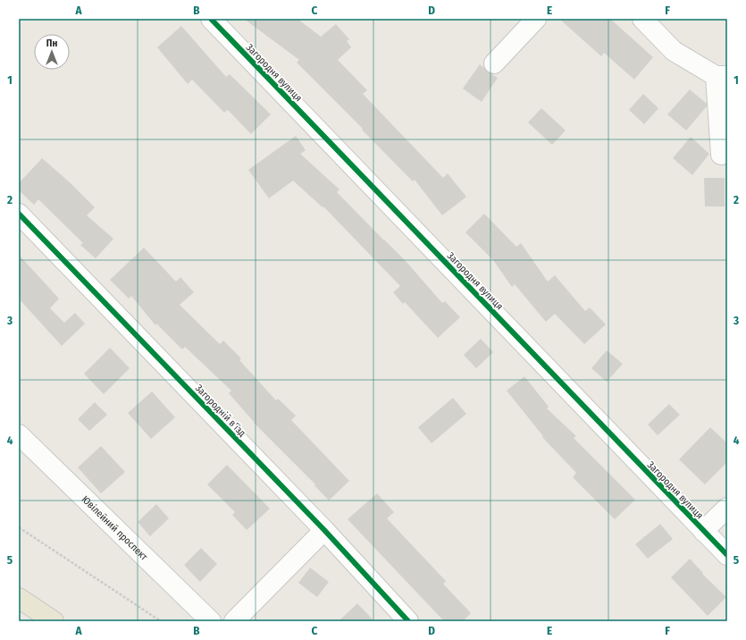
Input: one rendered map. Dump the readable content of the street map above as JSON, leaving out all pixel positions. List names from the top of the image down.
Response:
{
  "streets": {
    "street": ["Загородня вулиця", "Загородній вʼїзд", "Ювілейний проспект"]
  },
  "north": "top",
  "grid": {
    "columns": [
      "A",
      "B",
      "C",
      "D",
      "E",
      "F"
    ],
    "rows": [
      "1",
      "2",
      "3",
      "4",
      "5"
    ]
  }
}
